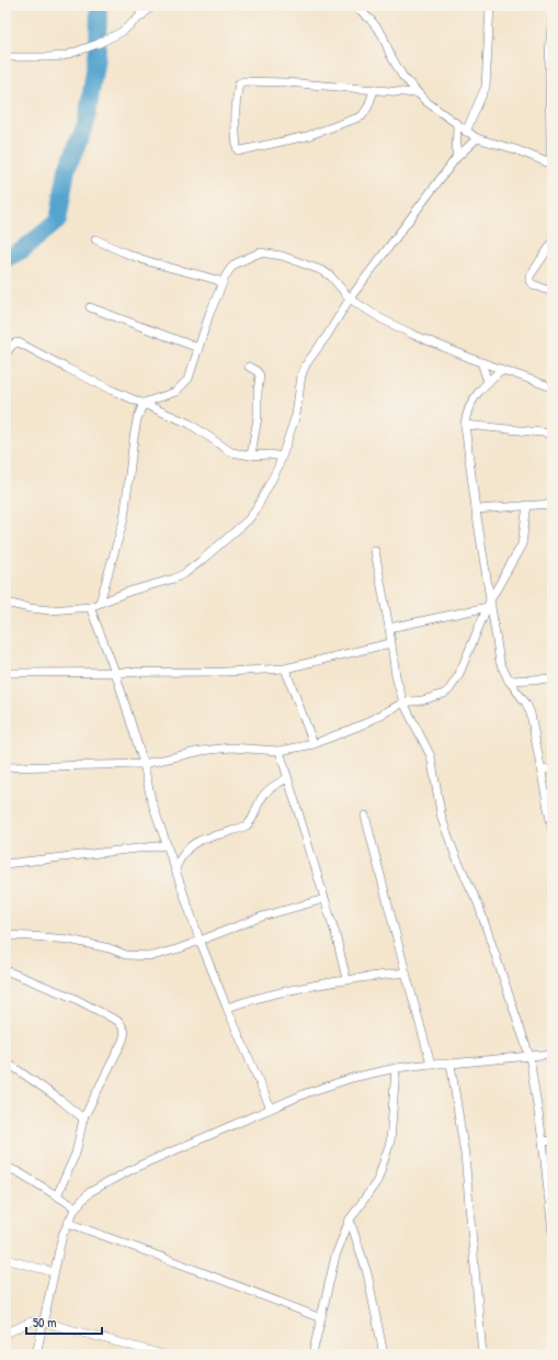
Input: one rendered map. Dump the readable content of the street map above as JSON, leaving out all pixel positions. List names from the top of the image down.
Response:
{
  "scale_bar": "50 m"
}
